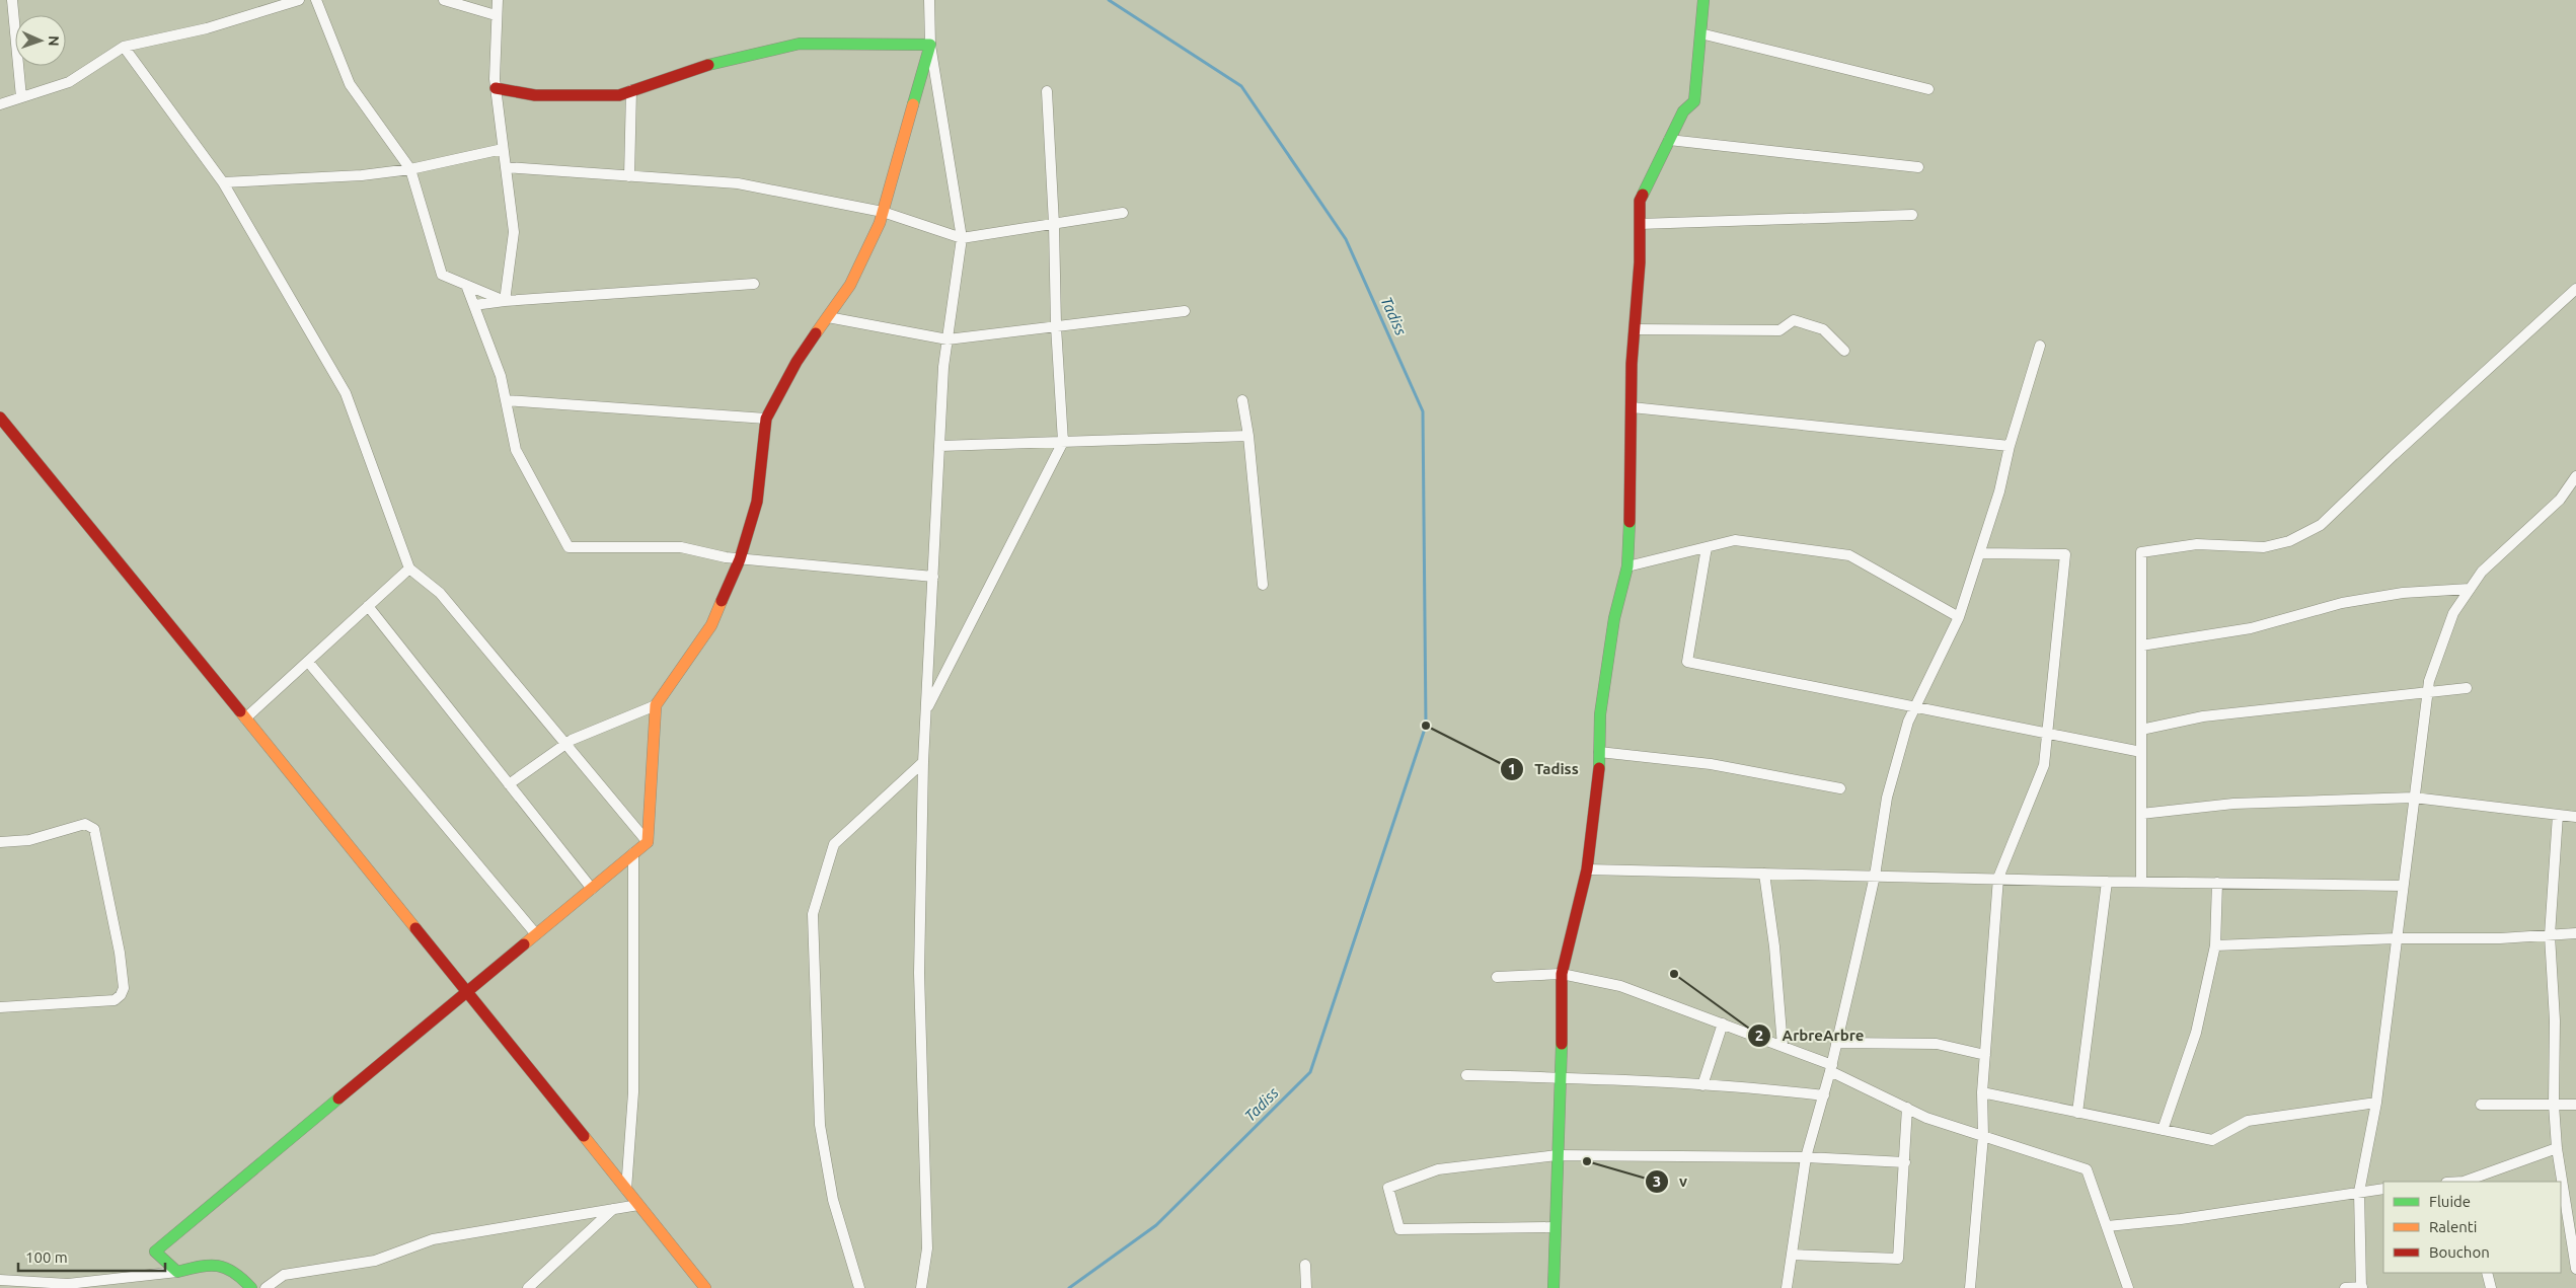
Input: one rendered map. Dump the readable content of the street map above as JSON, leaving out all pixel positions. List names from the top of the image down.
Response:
{
  "water": ["Tadiss"],
  "places": ["Tadiss", "ArbreArbre", "v"],
  "legend": ["Fluide", "Ralenti", "Bouchon"],
  "scale_bar": "100 m",
  "north": "right"
}
